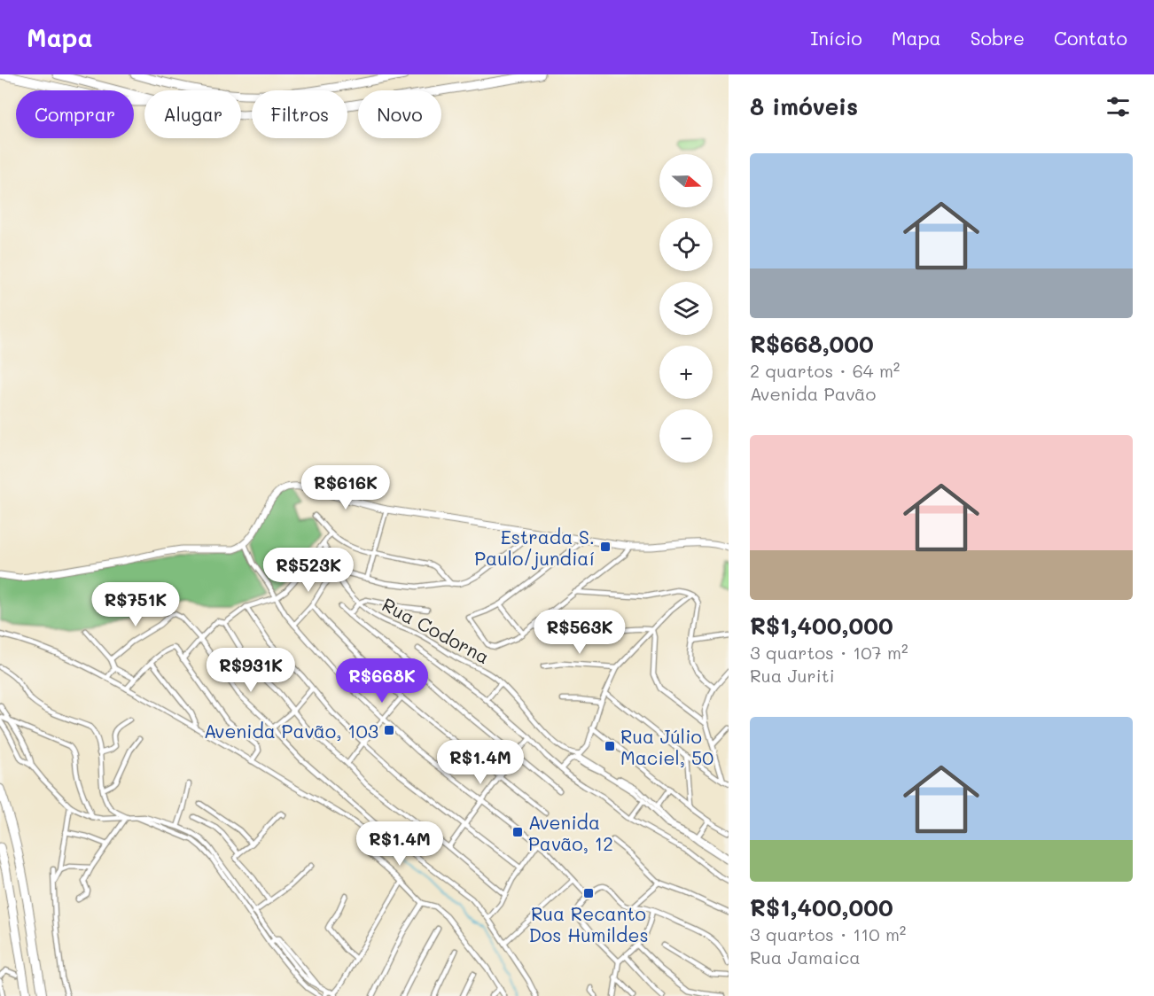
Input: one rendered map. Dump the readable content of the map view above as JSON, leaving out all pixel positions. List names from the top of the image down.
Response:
{
  "streets": {
    "street": ["Rua Codorna"]
  },
  "places": {
    "transit": [
      "Estrada S. Paulo/jundiaí",
      "Avenida Pavão, 103",
      "Rua Júlio Maciel, 50",
      "Avenida Pavão, 12",
      "Rua Recanto Dos Humildes"
    ]
  },
  "north": "right",
  "page": {
    "header": "Mapa",
    "nav": [
      "Início",
      "Mapa",
      "Sobre",
      "Contato"
    ],
    "heading": "8 imóveis",
    "chip": [
      "Comprar",
      "Alugar",
      "Filtros",
      "Novo"
    ],
    "list": [
      {
        "name": "R$668,000",
        "note": "2 quartos · 64 m² · Avenida Pavão"
      },
      {
        "name": "R$1,400,000",
        "note": "3 quartos · 107 m² · Rua Juriti"
      },
      {
        "name": "R$1,400,000",
        "note": "3 quartos · 110 m² · Rua Jamaica"
      }
    ],
    "map_buttons": ["+", "−"],
    "price": [
      "R$616K",
      "R$523K",
      "R$751K",
      "R$563K",
      "R$931K",
      "R$668K",
      "R$1.4M",
      "R$1.4M"
    ]
  }
}
